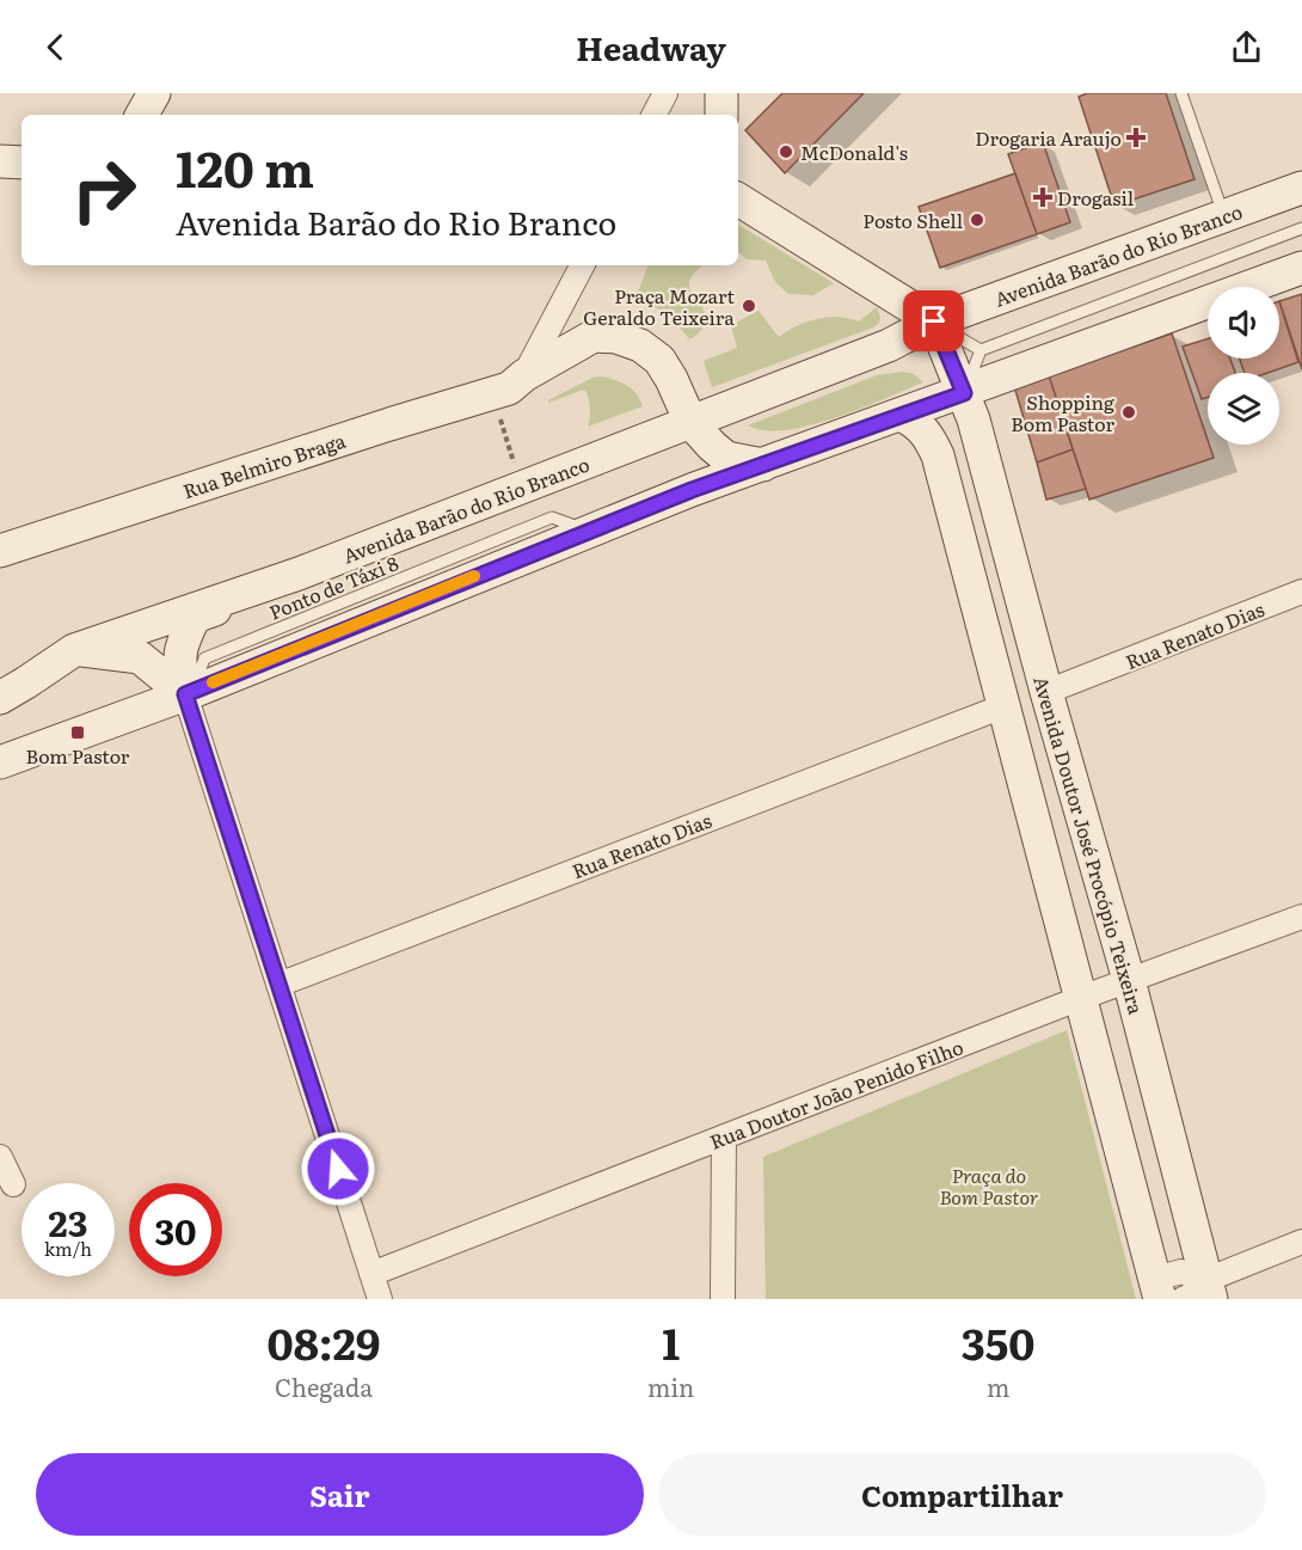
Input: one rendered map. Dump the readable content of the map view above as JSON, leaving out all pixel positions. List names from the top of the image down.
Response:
{
  "streets": {
    "main road": ["Avenida Barão do Rio Branco", "Rua Belmiro Braga", "Avenida Doutor José Procópio Teixeira"],
    "street": ["Rua Renato Dias", "Rua Doutor João Penido Filho"]
  },
  "crossings": [
    ["Avenida Barão do Rio Branco", "Rua Belmiro Braga"],
    ["Avenida Barão do Rio Branco", "Avenida Doutor José Procópio Teixeira"],
    ["Rua Renato Dias", "Avenida Doutor José Procópio Teixeira"],
    ["Avenida Doutor José Procópio Teixeira", "Rua Doutor João Penido Filho"]
  ],
  "parks": ["Praça do Bom Pastor"],
  "places": {
    "health": ["Drogaria Araujo", "Drogasil"],
    "other": [
      "McDonald's",
      "Posto Shell",
      "Praça Mozart Geraldo Teixeira",
      "Shopping Bom Pastor"
    ],
    "transit": ["Bom Pastor"]
  },
  "page": {
    "header": "Headway",
    "turn": ["120 m", "Avenida Barão do Rio Branco"],
    "speed": "23 km/h",
    "limit": "30",
    "eta": [
      "08:29",
      "Chegada",
      "1",
      "min",
      "350",
      "m"
    ],
    "buttons": ["Sair", "Compartilhar"]
  }
}
